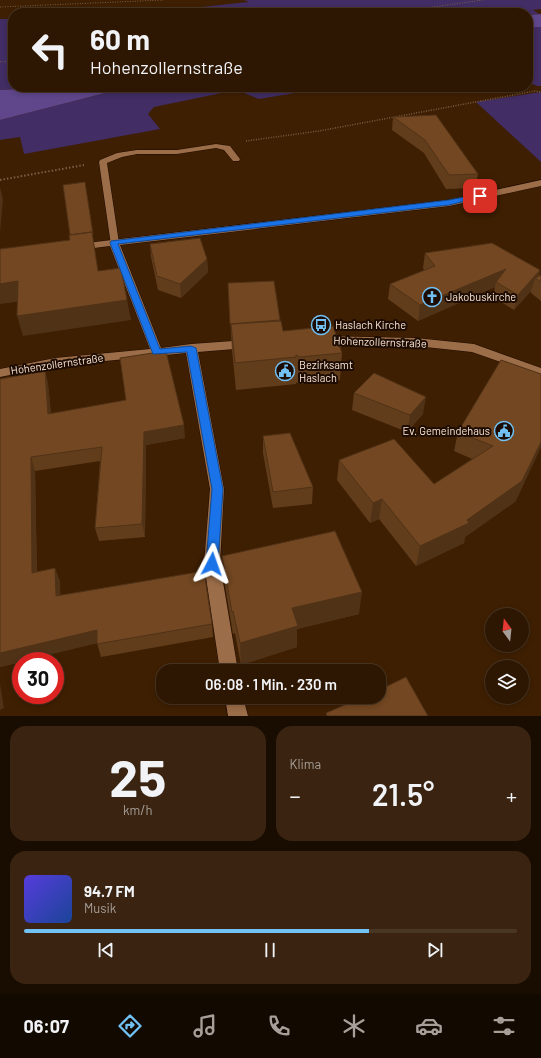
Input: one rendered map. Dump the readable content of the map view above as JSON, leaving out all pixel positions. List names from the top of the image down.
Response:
{
  "streets": {
    "street": ["Hohenzollernstraße"]
  },
  "places": {
    "church": ["Jakobuskirche"],
    "bus stop": ["Haslach Kirche"],
    "public building": ["Bezirksamt Haslach", "Ev. Gemeindehaus"]
  },
  "north": "top",
  "page": {
    "turn": ["60 m", "Hohenzollernstraße"],
    "limit": "30",
    "trip": "06:08 · 1 Min. · 230 m",
    "tile": [
      ["25", "km/h"],
      "Klima"
    ],
    "heat": ["−", "21.5°", "+"],
    "song": ["94.7 FM", "Musik"],
    "tabs": "06:07"
  }
}
